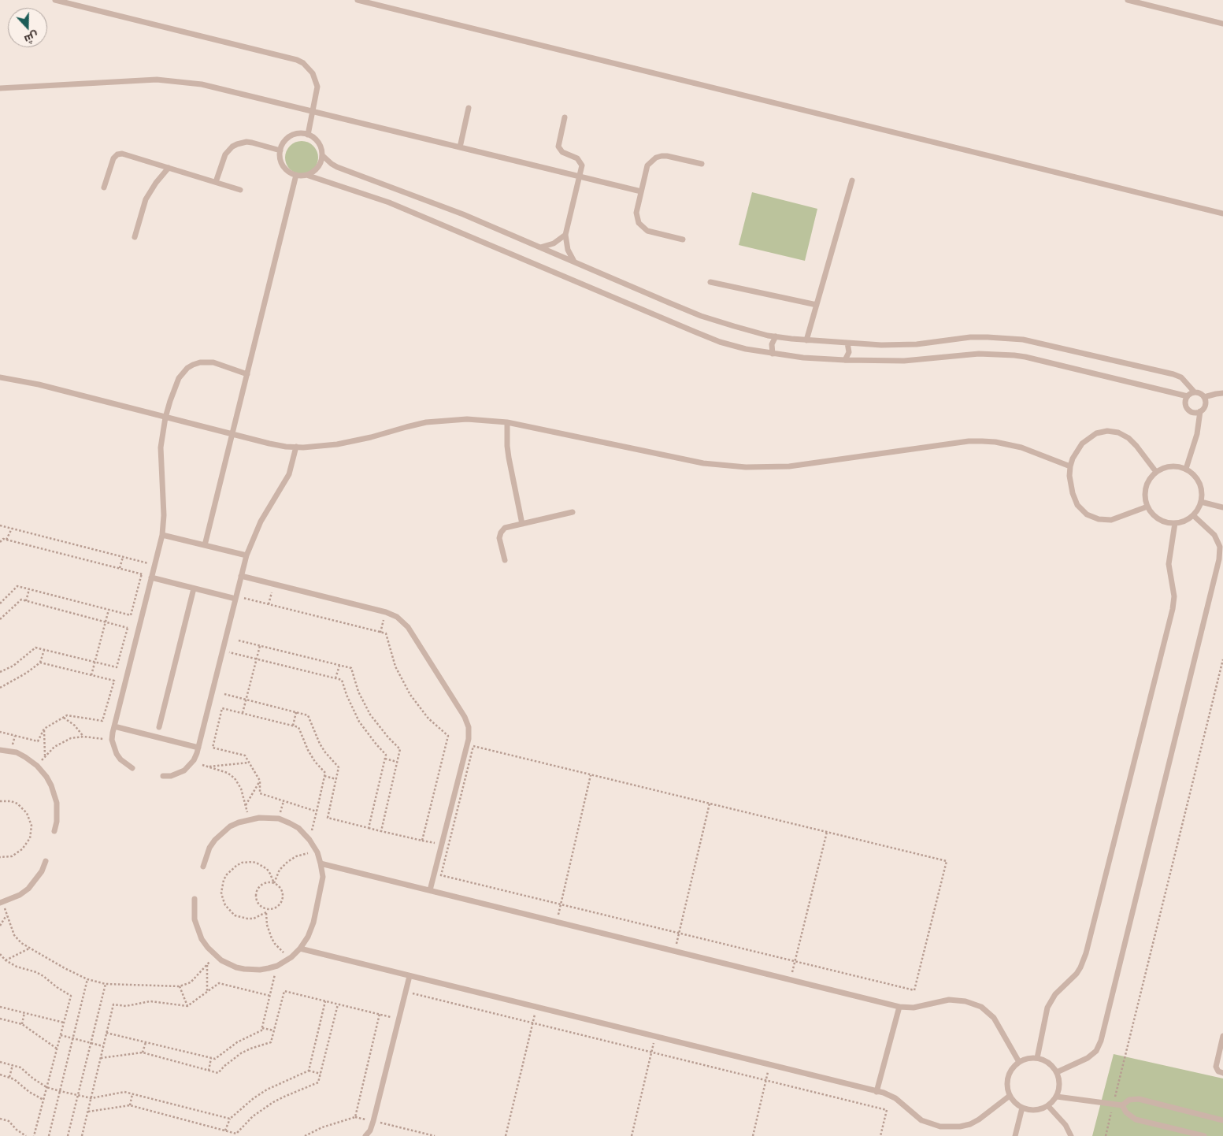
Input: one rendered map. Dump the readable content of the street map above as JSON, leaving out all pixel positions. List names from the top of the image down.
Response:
{
  "north": "bottom"
}
